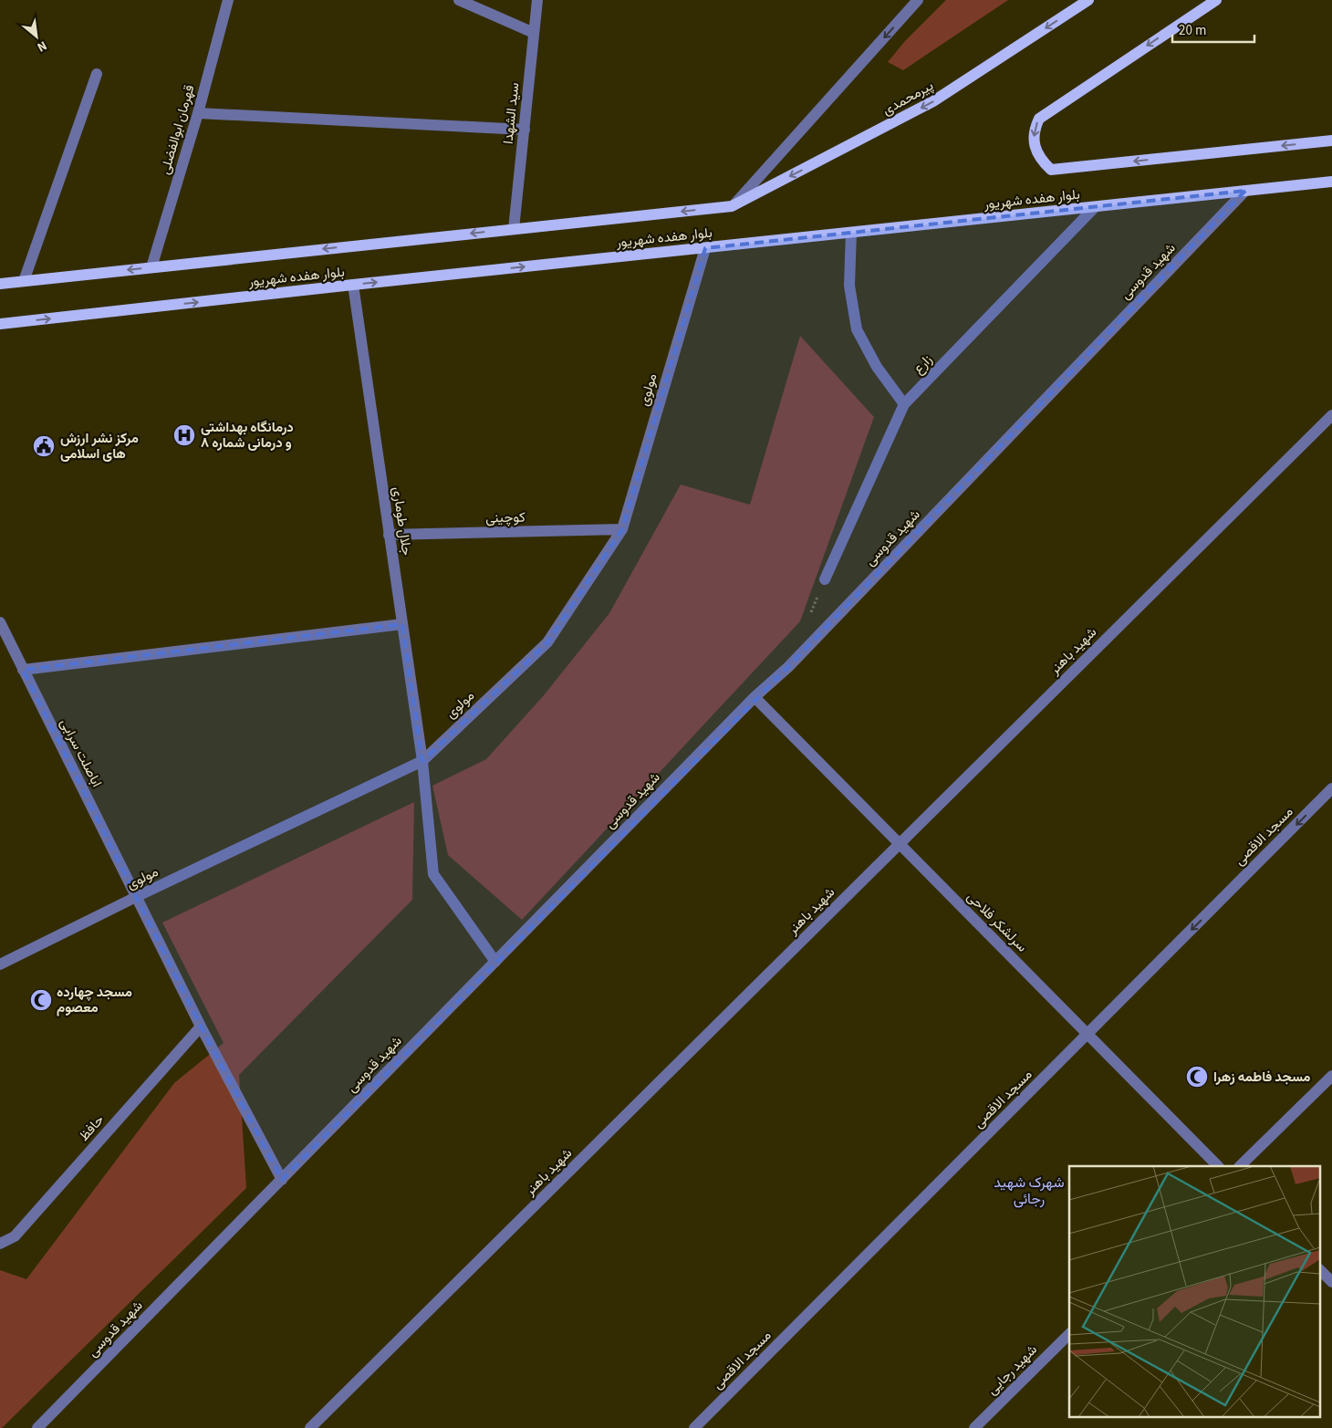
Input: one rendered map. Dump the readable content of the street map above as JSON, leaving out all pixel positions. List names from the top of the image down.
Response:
{
  "streets": {
    "main road": ["پیرمحمدی", "بلوار هفده شهریور"],
    "street": [
      "سید الشهدا",
      "قهرمان ابوالفضلی",
      "شهید قدوسی",
      "زارع",
      "مولوی",
      "کوچینی",
      "جلال طوماری",
      "شهید باهنر",
      "اباصلت سرابی",
      "مسجد الاقصی",
      "سرلشکر فلاحی",
      "حافظ",
      "شهید رجایی"
    ]
  },
  "crossings": [
    ["پیرمحمدی", "بلوار هفده شهریور"],
    ["سید الشهدا", "بلوار هفده شهریور"],
    ["قهرمان ابوالفضلی", "بلوار هفده شهریور"],
    ["بلوار هفده شهریور", "شهید قدوسی"],
    ["بلوار هفده شهریور", "زارع"],
    ["بلوار هفده شهریور", "مولوی"],
    ["بلوار هفده شهریور", "جلال طوماری"],
    ["شهید قدوسی", "جلال طوماری"],
    ["شهید قدوسی", "اباصلت سرابی"],
    ["شهید قدوسی", "سرلشکر فلاحی"],
    ["مولوی", "کوچینی"],
    ["مولوی", "جلال طوماری"],
    ["مولوی", "اباصلت سرابی"],
    ["کوچینی", "جلال طوماری"],
    ["شهید باهنر", "سرلشکر فلاحی"],
    ["اباصلت سرابی", "حافظ"],
    ["مسجد الاقصی", "سرلشکر فلاحی"]
  ],
  "one_way": ["پیرمحمدی", "مسجد الاقصی"],
  "districts": ["شهرک شهید رجائی"],
  "places": {
    "hospital": ["درمانگاه بهداشتی و درمانی شماره ۸"],
    "public building": ["مرکز نشر ارزش های اسلامی"],
    "mosque": ["مسجد چهارده معصوم", "مسجد فاطمه زهرا"]
  },
  "scale_bar": "20 m",
  "north": "bottom right"
}
